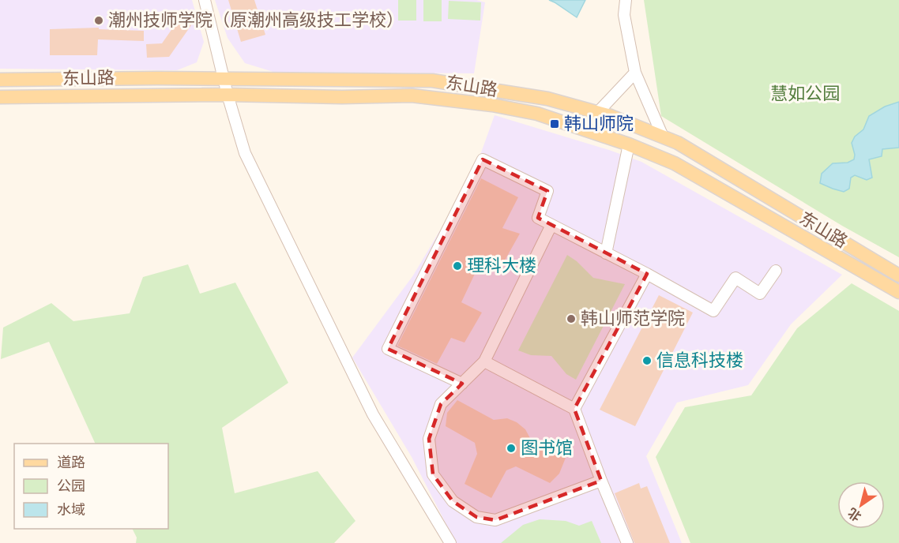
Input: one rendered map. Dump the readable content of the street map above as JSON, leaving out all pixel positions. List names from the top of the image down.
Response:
{
  "streets": {
    "main road": ["东山路"]
  },
  "parks": ["慧如公园"],
  "places": {
    "other": [
      "潮州技师学院（原潮州高级技工学校）",
      "理科大楼",
      "韩山师范学院",
      "信息科技楼",
      "图书馆"
    ],
    "transit": ["韩山师院"]
  },
  "legend": ["道路", "公园", "水域"],
  "north": "bottom left"
}
